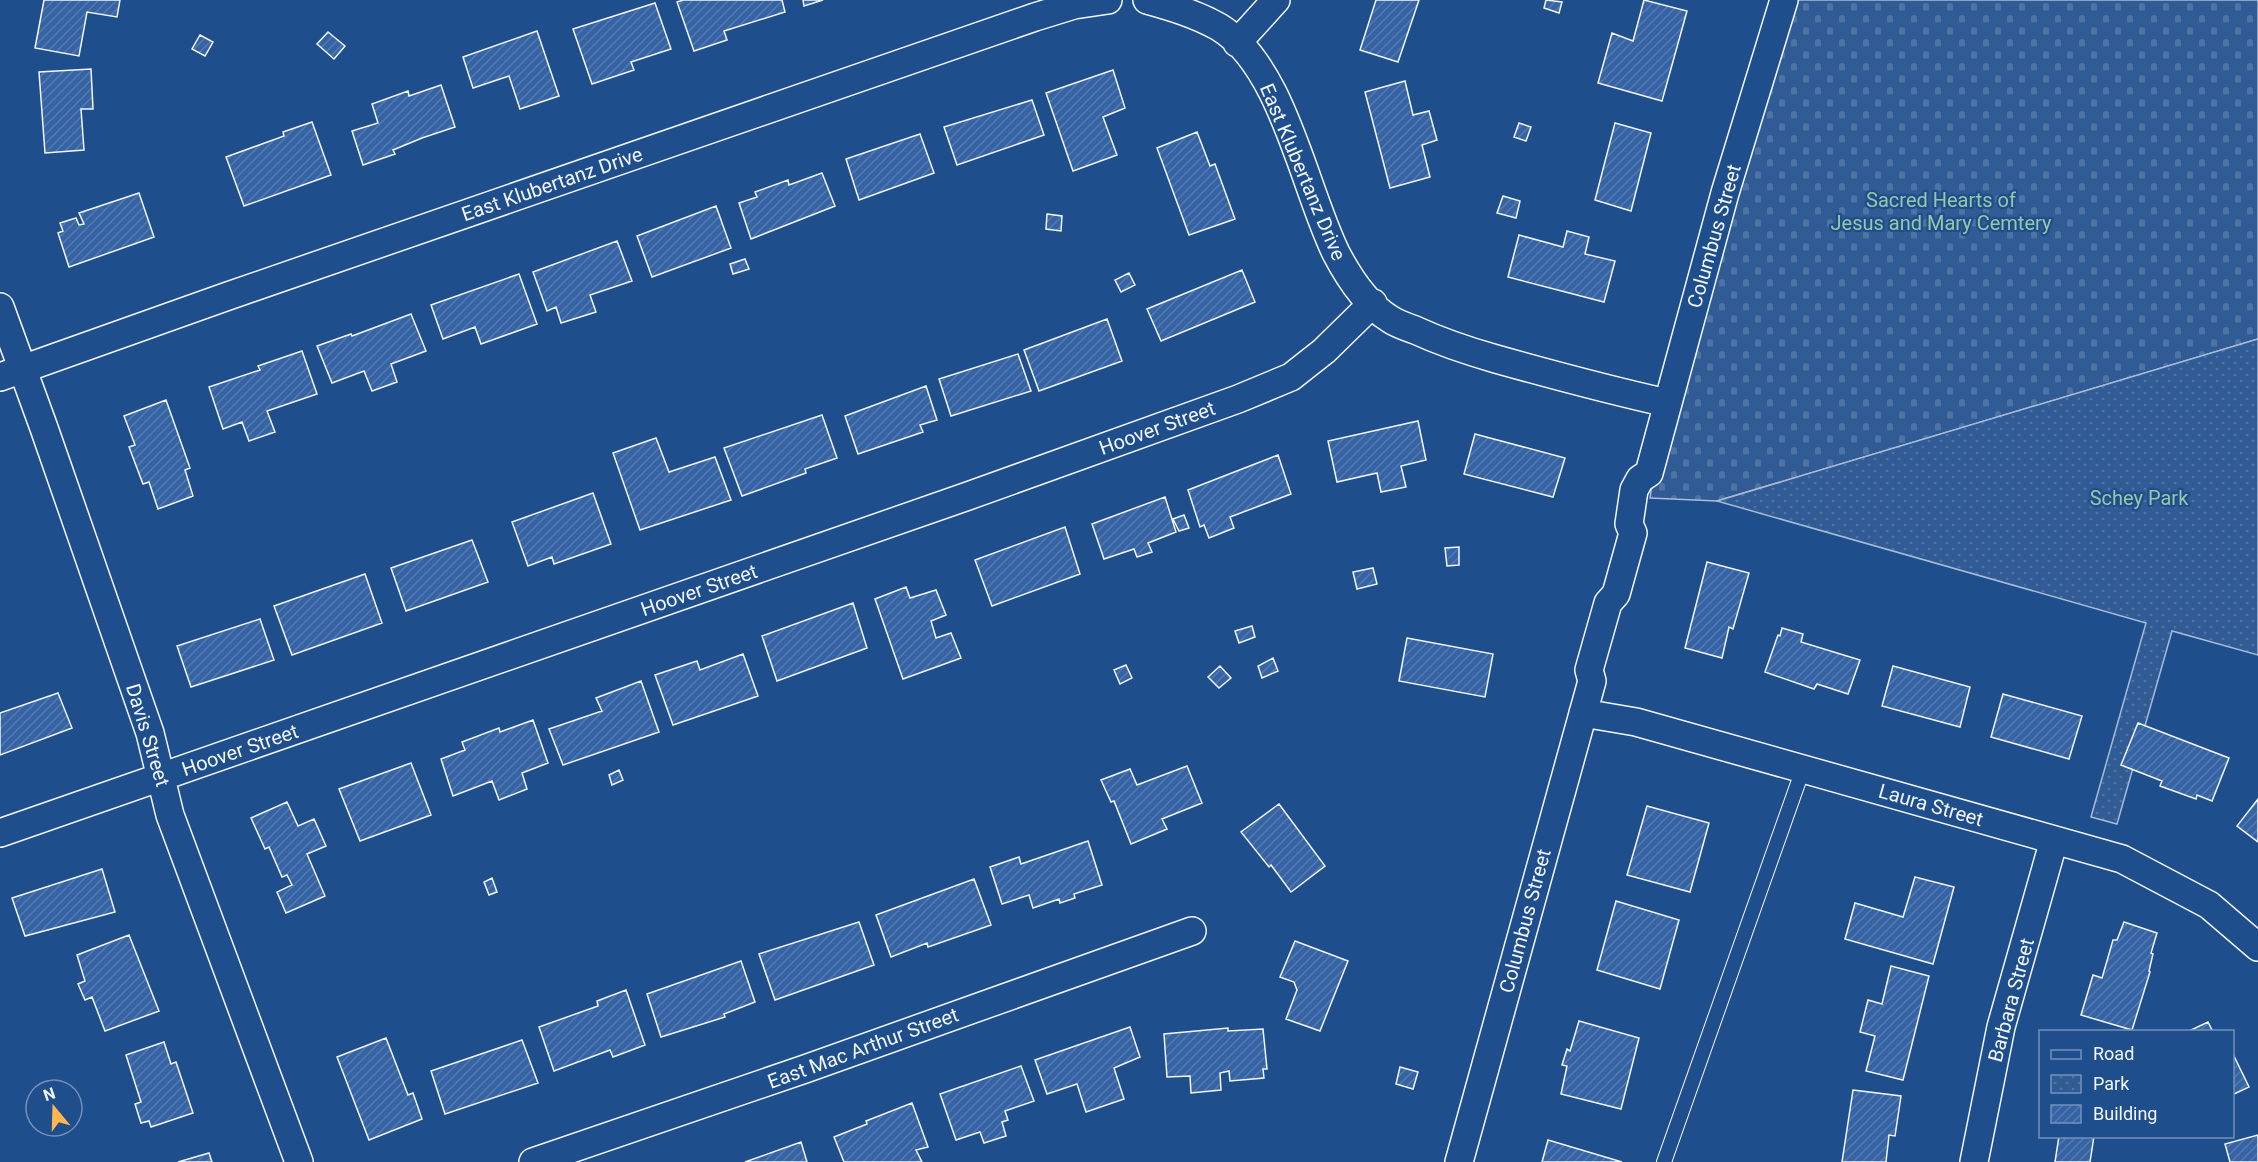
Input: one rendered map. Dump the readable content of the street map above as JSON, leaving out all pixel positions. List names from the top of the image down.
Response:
{
  "streets": {
    "street": [
      "East Klubertanz Drive",
      "Columbus Street",
      "Hoover Street",
      "Davis Street",
      "Laura Street",
      "Barbara Street",
      "East Mac Arthur Street"
    ]
  },
  "crossings": [
    ["East Klubertanz Drive", "Columbus Street"],
    ["East Klubertanz Drive", "Hoover Street"],
    ["East Klubertanz Drive", "Davis Street"],
    ["Columbus Street", "Laura Street"],
    ["Hoover Street", "Davis Street"],
    ["Laura Street", "Barbara Street"]
  ],
  "parks": ["Sacred Hearts of Jesus and Mary Cemtery", "Schey Park"],
  "legend": ["Road", "Park", "Building"],
  "north": "top"
}
